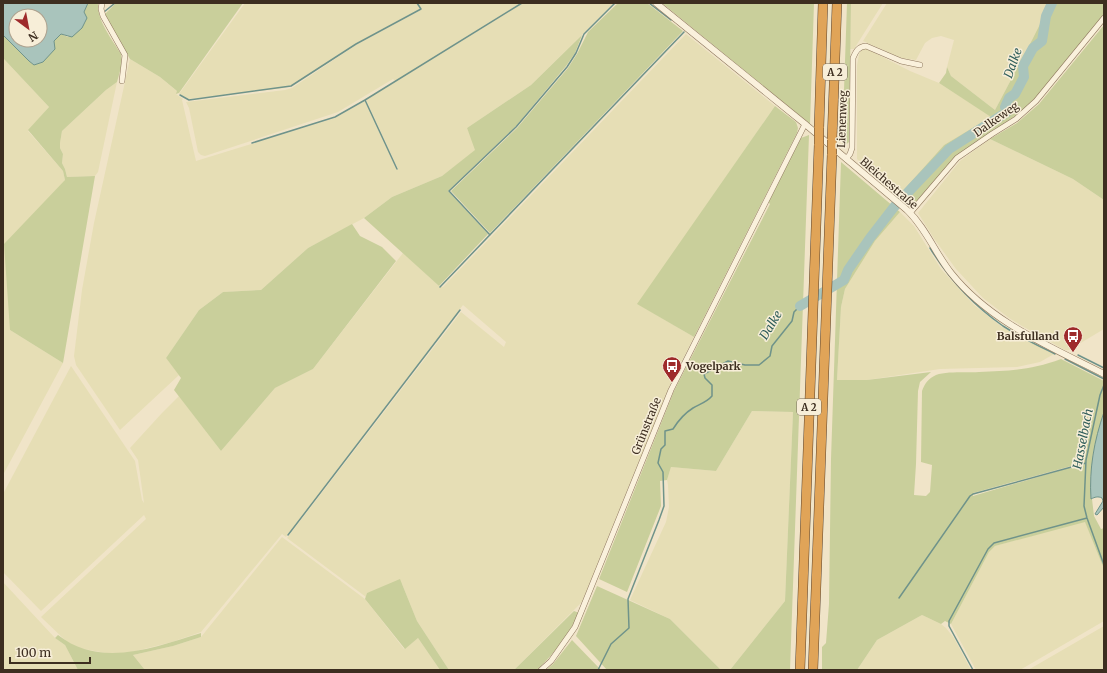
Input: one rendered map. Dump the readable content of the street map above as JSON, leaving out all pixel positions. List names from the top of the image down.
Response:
{
  "streets": {
    "highway": ["A 2"],
    "street": [
      "Lienenweg",
      "Dalkeweg",
      "Bleichestraße",
      "Grünstraße"
    ]
  },
  "crossings": [
    ["Lienenweg", "Bleichestraße"],
    ["Dalkeweg", "Bleichestraße"],
    ["Bleichestraße", "Grünstraße"]
  ],
  "water": ["Dalke", "Hasselbach"],
  "places": {
    "bus stop": ["Balsfulland", "Vogelpark"]
  },
  "scale_bar": "100 m",
  "north": "bottom right"
}
